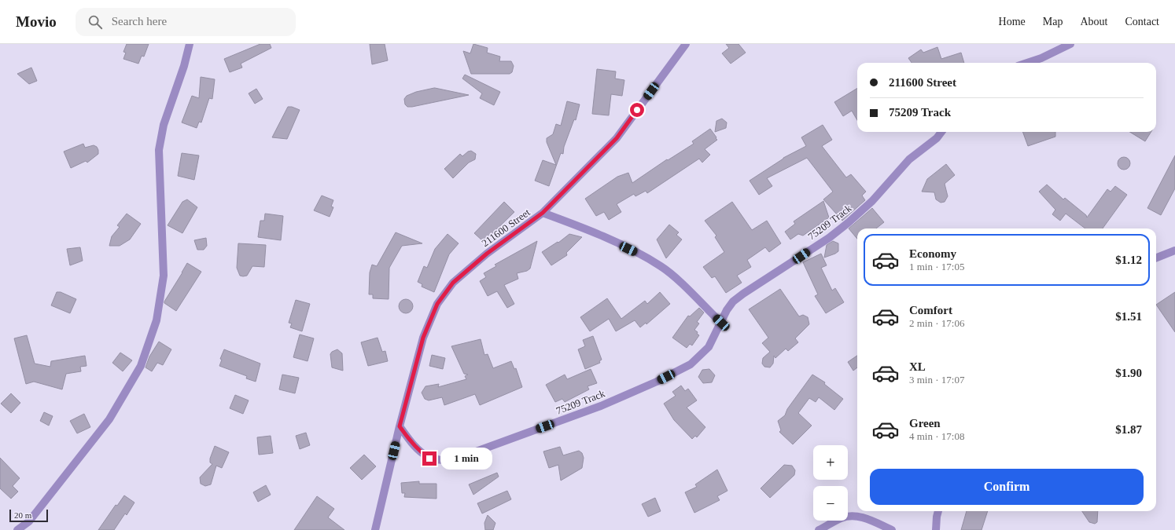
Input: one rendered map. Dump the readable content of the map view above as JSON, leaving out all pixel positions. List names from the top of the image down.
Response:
{
  "streets": {
    "street": ["75209 Track", "211600 Street"]
  },
  "crossings": [
    ["75209 Track", "211600 Street"]
  ],
  "scale_bar": "20 m",
  "page": {
    "header": "Movio",
    "search": "Search here",
    "nav": [
      "Home",
      "Map",
      "About",
      "Contact"
    ],
    "banner": ["211600 Street", "75209 Track"],
    "list": [
      {
        "name": "Economy",
        "note": "1 min · 17:05",
        "value": "$1.12"
      },
      {
        "name": "Comfort",
        "note": "2 min · 17:06",
        "value": "$1.51"
      },
      {
        "name": "XL",
        "note": "3 min · 17:07",
        "value": "$1.90"
      },
      {
        "name": "Green",
        "note": "4 min · 17:08",
        "value": "$1.87"
      }
    ],
    "map_buttons": ["+", "−"],
    "bubble": "1 min",
    "buttons": "Confirm",
    "scale": "20 m"
  }
}
